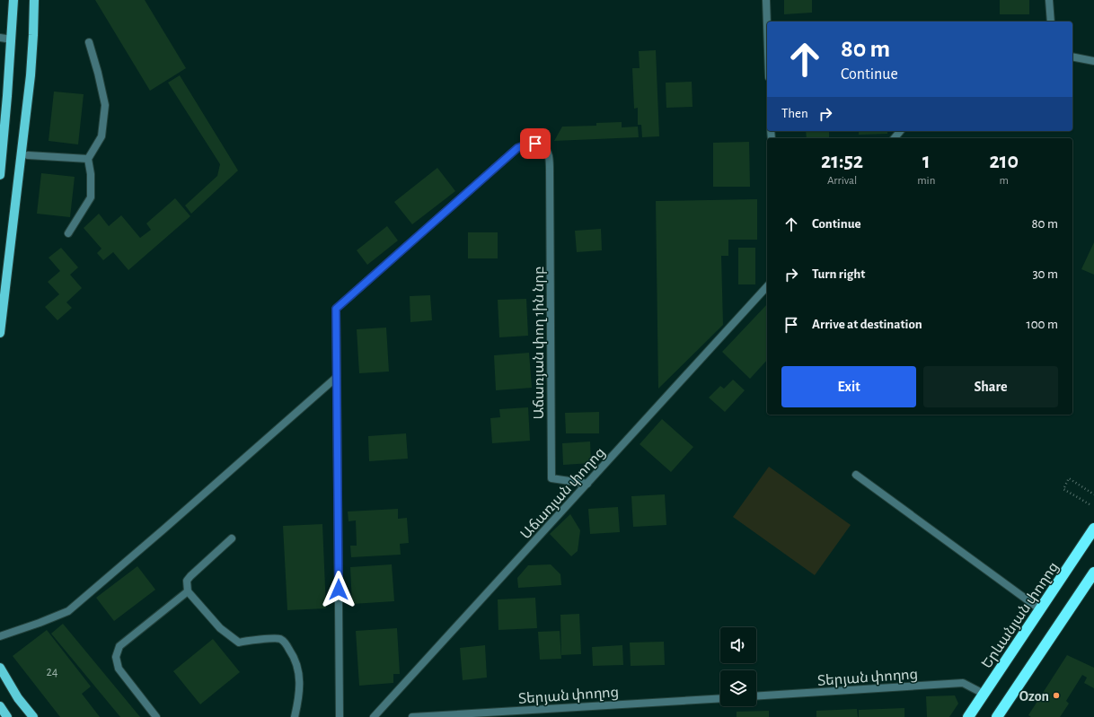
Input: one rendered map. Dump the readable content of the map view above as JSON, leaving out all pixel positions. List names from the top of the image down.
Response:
{
  "streets": {
    "highway": ["Երևանյան փողոց"],
    "street": ["Աճառյան փող 1ին նրբ", "Աճառյան փողոց", "Տերյան փողոց"]
  },
  "crossings": [
    ["Աճառյան փող 1ին նրբ", "Աճառյան փողոց"],
    ["Երևանյան փողոց", "Տերյան փողոց"]
  ],
  "places": ["Ozon"],
  "house_numbers": ["24"],
  "page": {
    "turn": ["80 m", "Continue"],
    "then": "Then",
    "eta": [
      "21:52",
      "Arrival",
      "1",
      "min",
      "210",
      "m"
    ],
    "list": [
      {
        "name": "Continue",
        "value": "80 m"
      },
      {
        "name": "Turn right",
        "value": "30 m"
      },
      {
        "name": "Arrive at destination",
        "value": "100 m"
      }
    ],
    "buttons": ["Exit", "Share"]
  }
}
